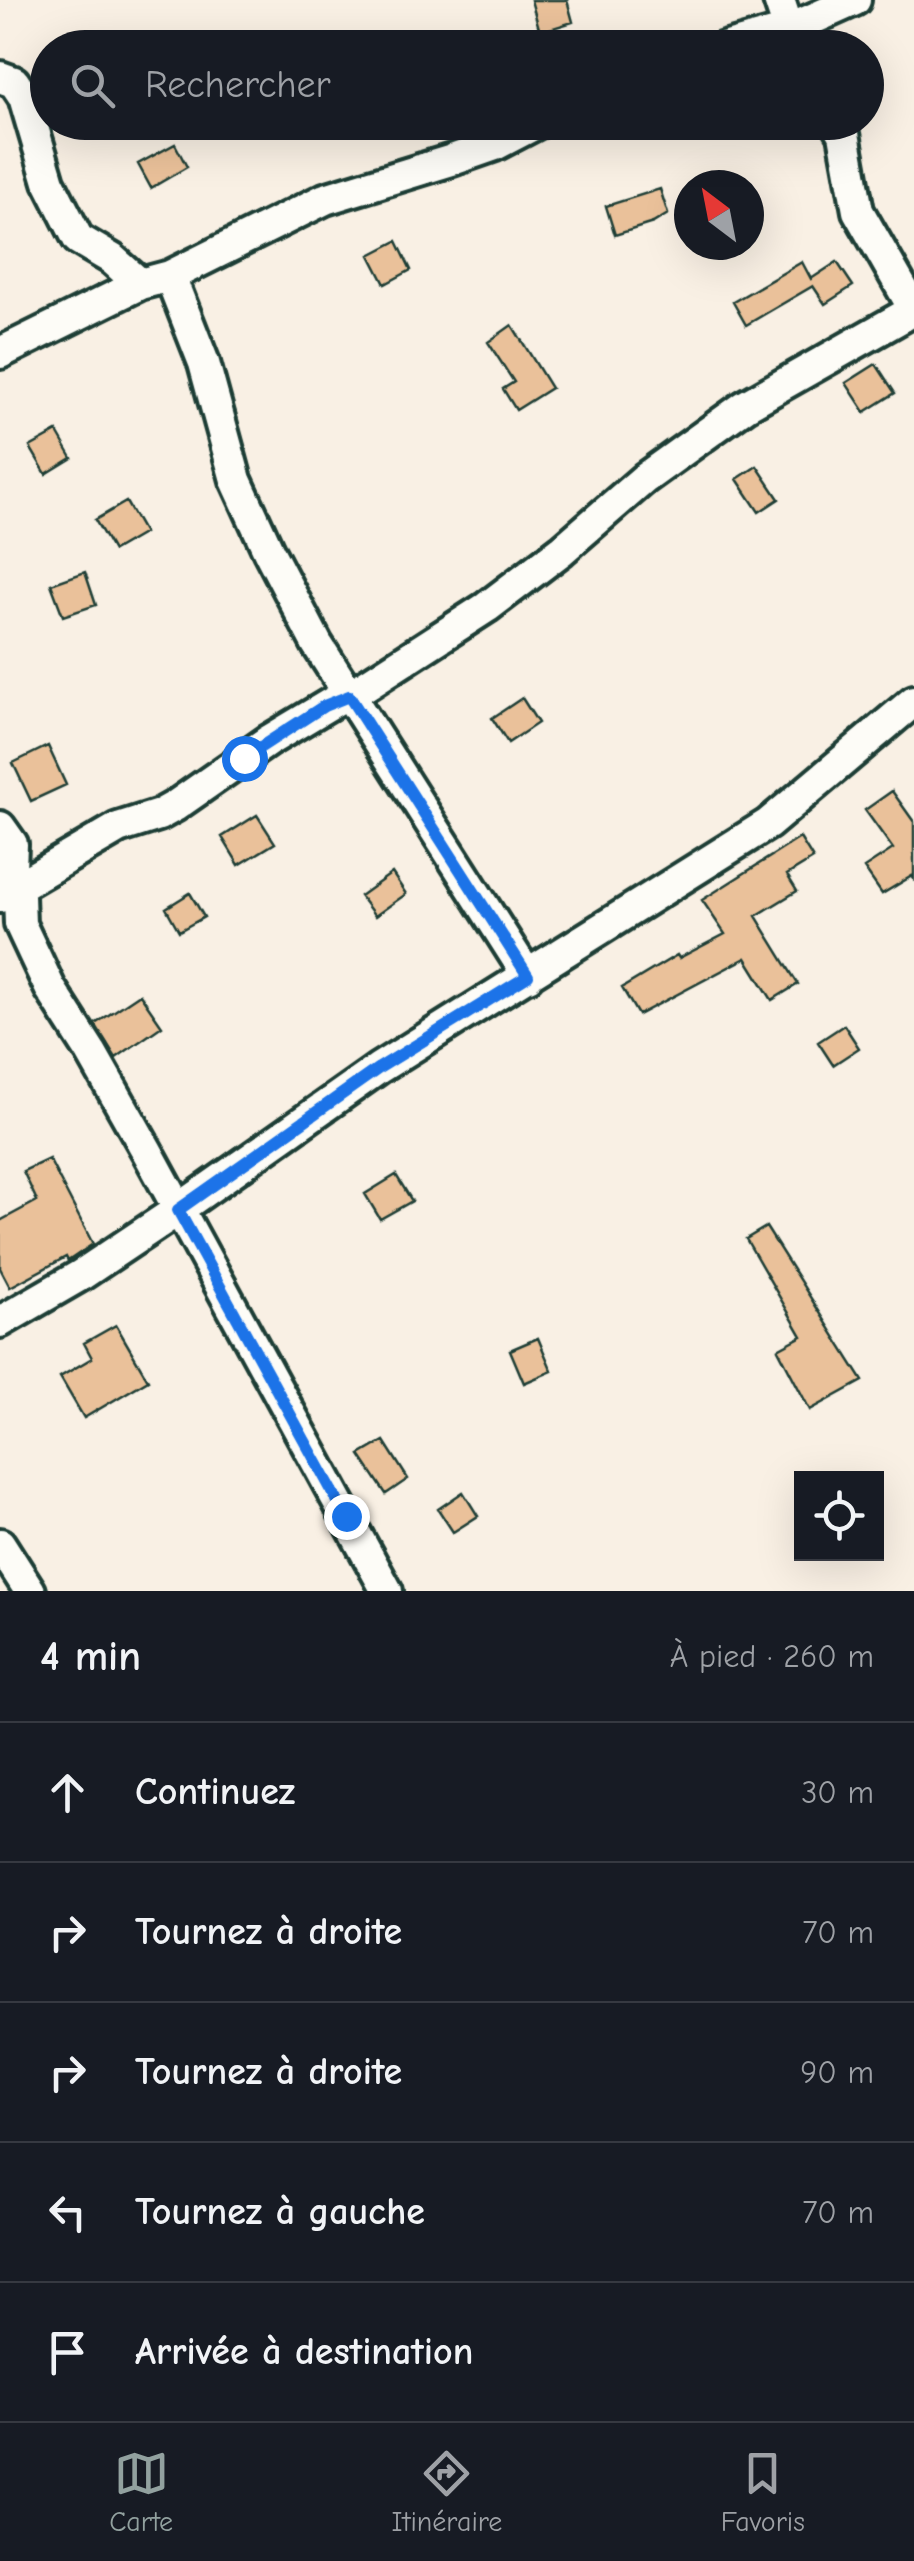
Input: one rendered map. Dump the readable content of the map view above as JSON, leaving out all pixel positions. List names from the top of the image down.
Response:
{
  "north": "top left",
  "page": {
    "search": "Rechercher",
    "heading": ["4 min", "À pied · 260 m"],
    "list": [
      ["Continuez", "30 m"],
      ["Tournez à droite", "70 m"],
      ["Tournez à droite", "90 m"],
      ["Tournez à gauche", "70 m"],
      "Arrivée à destination"
    ],
    "nav": ["Carte", "Itinéraire", "Favoris"]
  }
}
